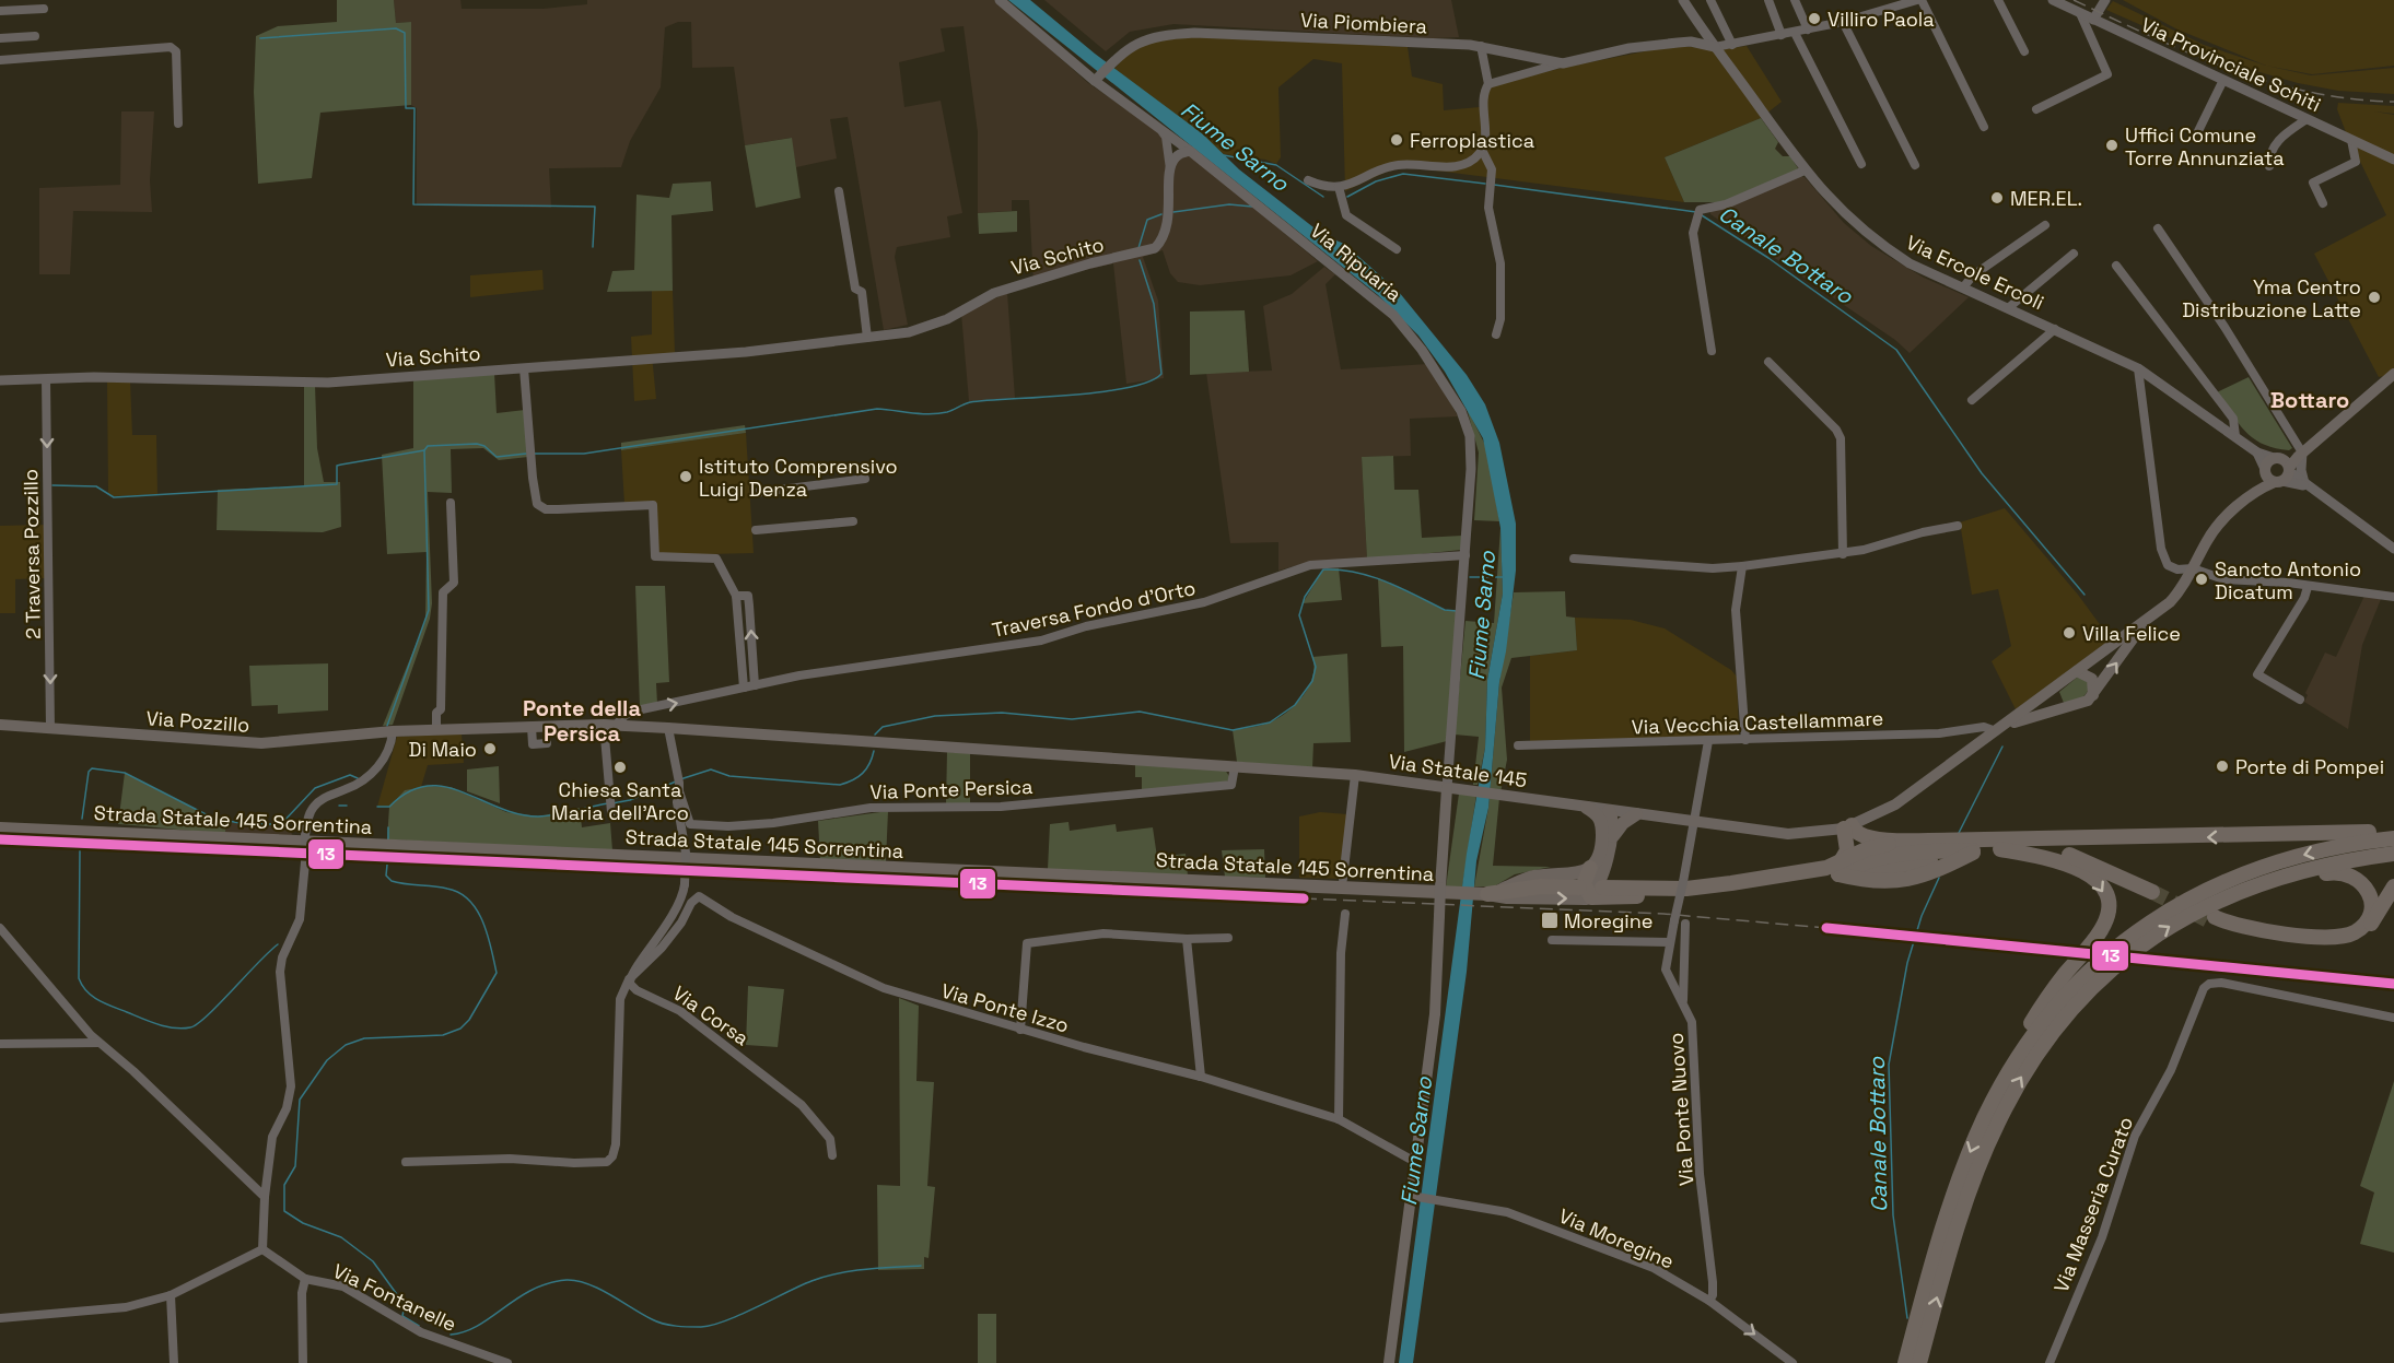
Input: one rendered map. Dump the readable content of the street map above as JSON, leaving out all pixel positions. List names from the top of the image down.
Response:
{
  "streets": {
    "highway": ["Strada Statale 145 Sorrentina"],
    "main road": ["Via Pozzillo", "Via Statale 145"],
    "street": [
      "Via Piombiera",
      "Via Provinciale Schiti",
      "Via Schito",
      "Via Ripuaria",
      "Via Ercole Ercoli",
      "2 Traversa Pozzillo",
      "Traversa Fondo d'Orto",
      "Via Vecchia Castellammare",
      "Via Ponte Persica",
      "Via Ponte Izzo",
      "Via Corsa",
      "Via Ponte Nuovo",
      "Via Masseria Curato",
      "Via Moregine",
      "Via Fontanelle"
    ]
  },
  "crossings": [
    ["Via Piombiera", "Via Ripuaria"],
    ["Via Piombiera", "Via Ercole Ercoli"],
    ["Via Schito", "2 Traversa Pozzillo"],
    ["Via Ripuaria", "Traversa Fondo d'Orto"],
    ["Via Ripuaria", "Via Statale 145"],
    ["2 Traversa Pozzillo", "Via Pozzillo"],
    ["Traversa Fondo d'Orto", "Via Pozzillo"],
    ["Traversa Fondo d'Orto", "Via Statale 145"],
    ["Via Pozzillo", "Via Statale 145"],
    ["Via Vecchia Castellammare", "Via Statale 145"],
    ["Via Vecchia Castellammare", "Via Ponte Nuovo"],
    ["Via Statale 145", "Via Ponte Persica"],
    ["Via Statale 145", "Via Ponte Nuovo"],
    ["Via Ponte Izzo", "Via Corsa"],
    ["Via Ponte Nuovo", "Via Moregine"]
  ],
  "one_way": ["2 Traversa Pozzillo"],
  "districts": ["Bottaro", "Ponte della Persica"],
  "water": ["Fiume Sarno", "Canale Bottaro"],
  "places": {
    "other": [
      "Villiro Paola",
      "Ferroplastica",
      "Uffici Comune Torre Annunziata",
      "MER.EL.",
      "Yma Centro Distribuzione Latte",
      "Istituto Comprensivo Luigi Denza",
      "Sancto Antonio Dicatum",
      "Villa Felice",
      "Di Maio",
      "Porte di Pompei",
      "Chiesa Santa Maria dell'Arco"
    ],
    "transit": ["Moregine"]
  },
  "lines": ["transit line 13"]
}
